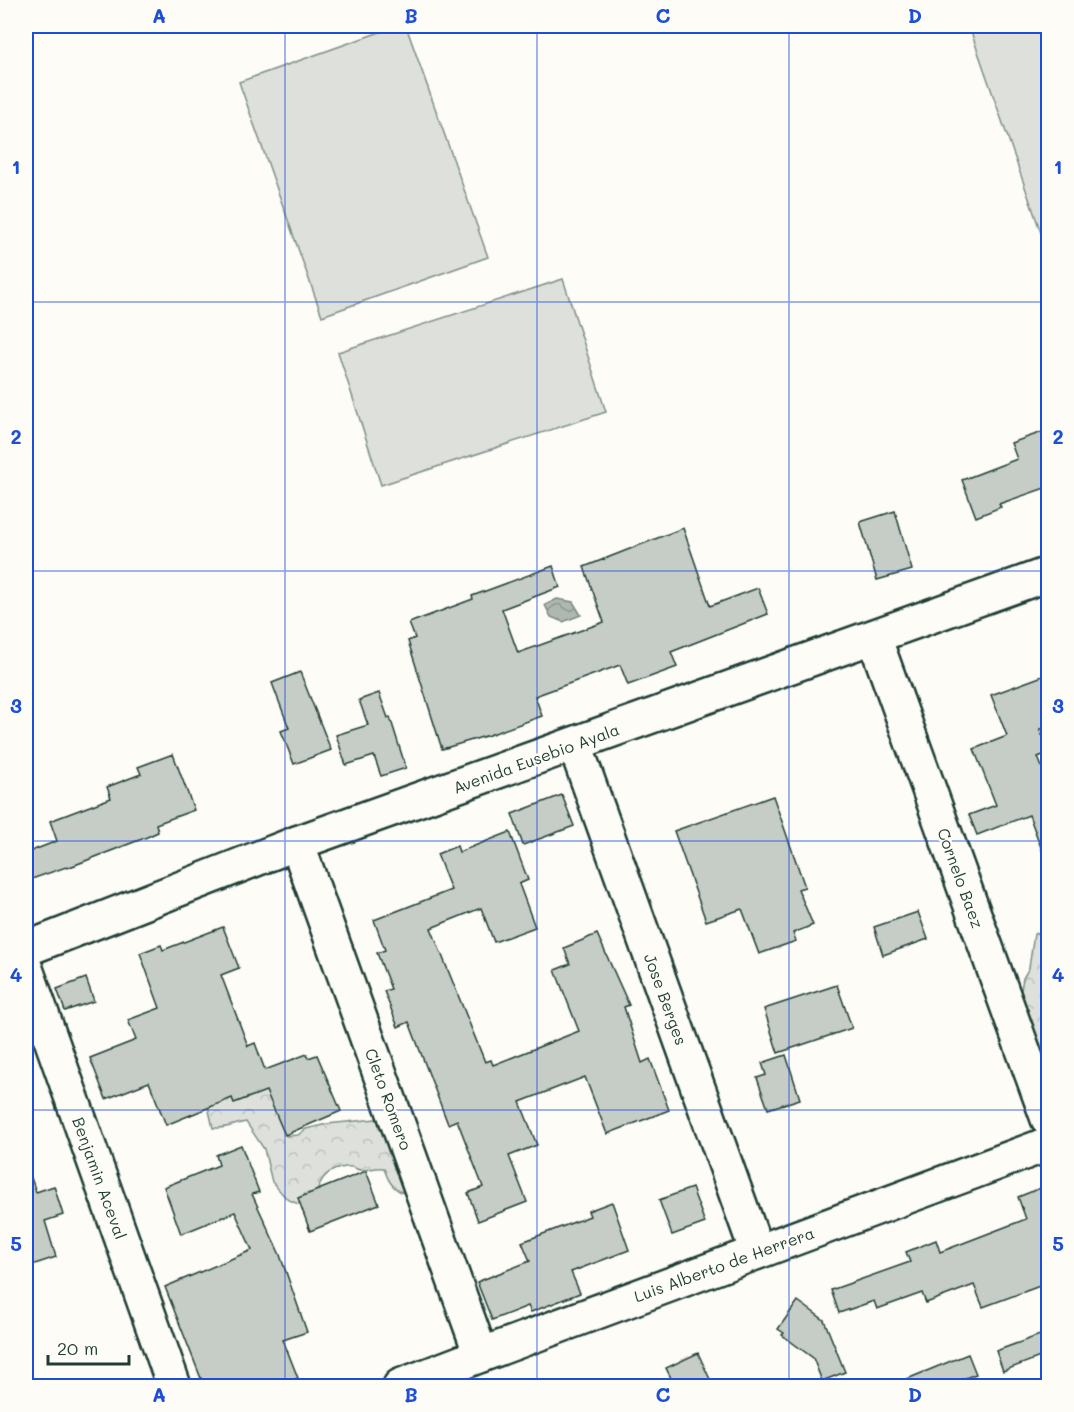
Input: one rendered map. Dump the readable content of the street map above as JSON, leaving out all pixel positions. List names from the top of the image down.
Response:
{
  "streets": {
    "street": [
      "Avenida Eusebio Ayala",
      "Cornelo Baez",
      "Jose Berges",
      "Cleto Romero",
      "Benjamin Aceval",
      "Luis Alberto de Herrera"
    ]
  },
  "crossings": [
    ["Avenida Eusebio Ayala", "Cornelo Baez"],
    ["Avenida Eusebio Ayala", "Jose Berges"],
    ["Avenida Eusebio Ayala", "Cleto Romero"],
    ["Jose Berges", "Luis Alberto de Herrera"],
    ["Cleto Romero", "Luis Alberto de Herrera"]
  ],
  "scale_bar": "20 m",
  "grid": {
    "columns": [
      "A",
      "B",
      "C",
      "D"
    ],
    "rows": [
      "1",
      "2",
      "3",
      "4",
      "5"
    ]
  }
}
